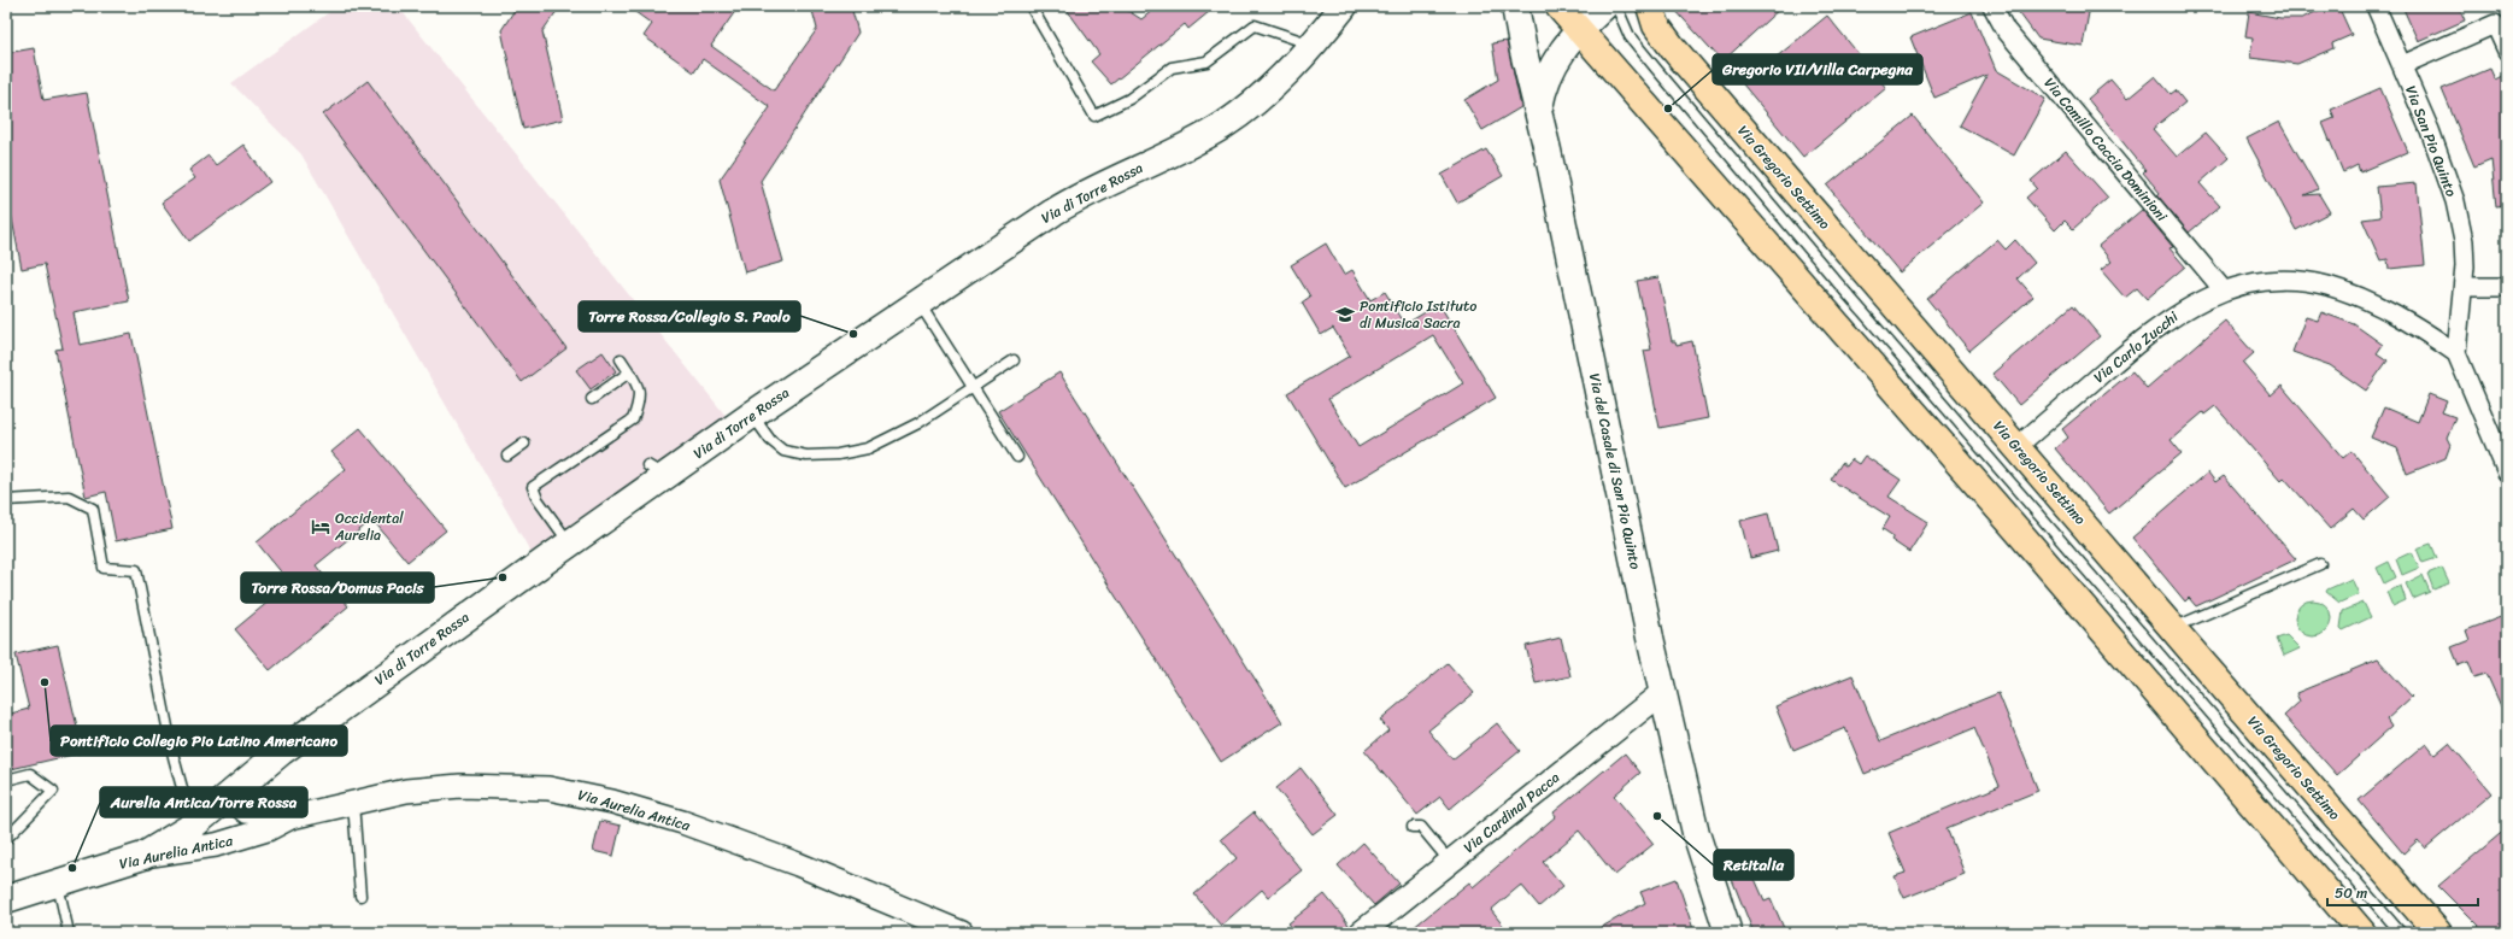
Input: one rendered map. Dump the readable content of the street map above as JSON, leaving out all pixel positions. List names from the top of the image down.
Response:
{
  "streets": {
    "main road": [
      "Via Gregorio Settimo",
      "Via di Torre Rossa",
      "Via del Casale di San Pio Quinto",
      "Via Aurelia Antica"
    ],
    "street": [
      "Via San Pio Quinto",
      "Via Camillo Caccia Dominioni",
      "Via Carlo Zucchi",
      "Via Cardinal Pacca"
    ]
  },
  "crossings": [
    ["Via San Pio Quinto", "Via Carlo Zucchi"],
    ["Via Camillo Caccia Dominioni", "Via Carlo Zucchi"],
    ["Via Gregorio Settimo", "Via Carlo Zucchi"],
    ["Via di Torre Rossa", "Via Aurelia Antica"],
    ["Via del Casale di San Pio Quinto", "Via Cardinal Pacca"]
  ],
  "places": {
    "other": [
      "Gregorio VII/Villa Carpegna",
      "Torre Rossa/Collegio S. Paolo",
      "Torre Rossa/Domus Pacis",
      "Pontificio Collegio Pio Latino Americano",
      "Retitalia",
      "Aurelia Antica/Torre Rossa"
    ],
    "school or university": ["Pontificio Istituto di Musica Sacra"],
    "hotel": ["Occidental Aurelia"]
  },
  "scale_bar": "50 m"
}
